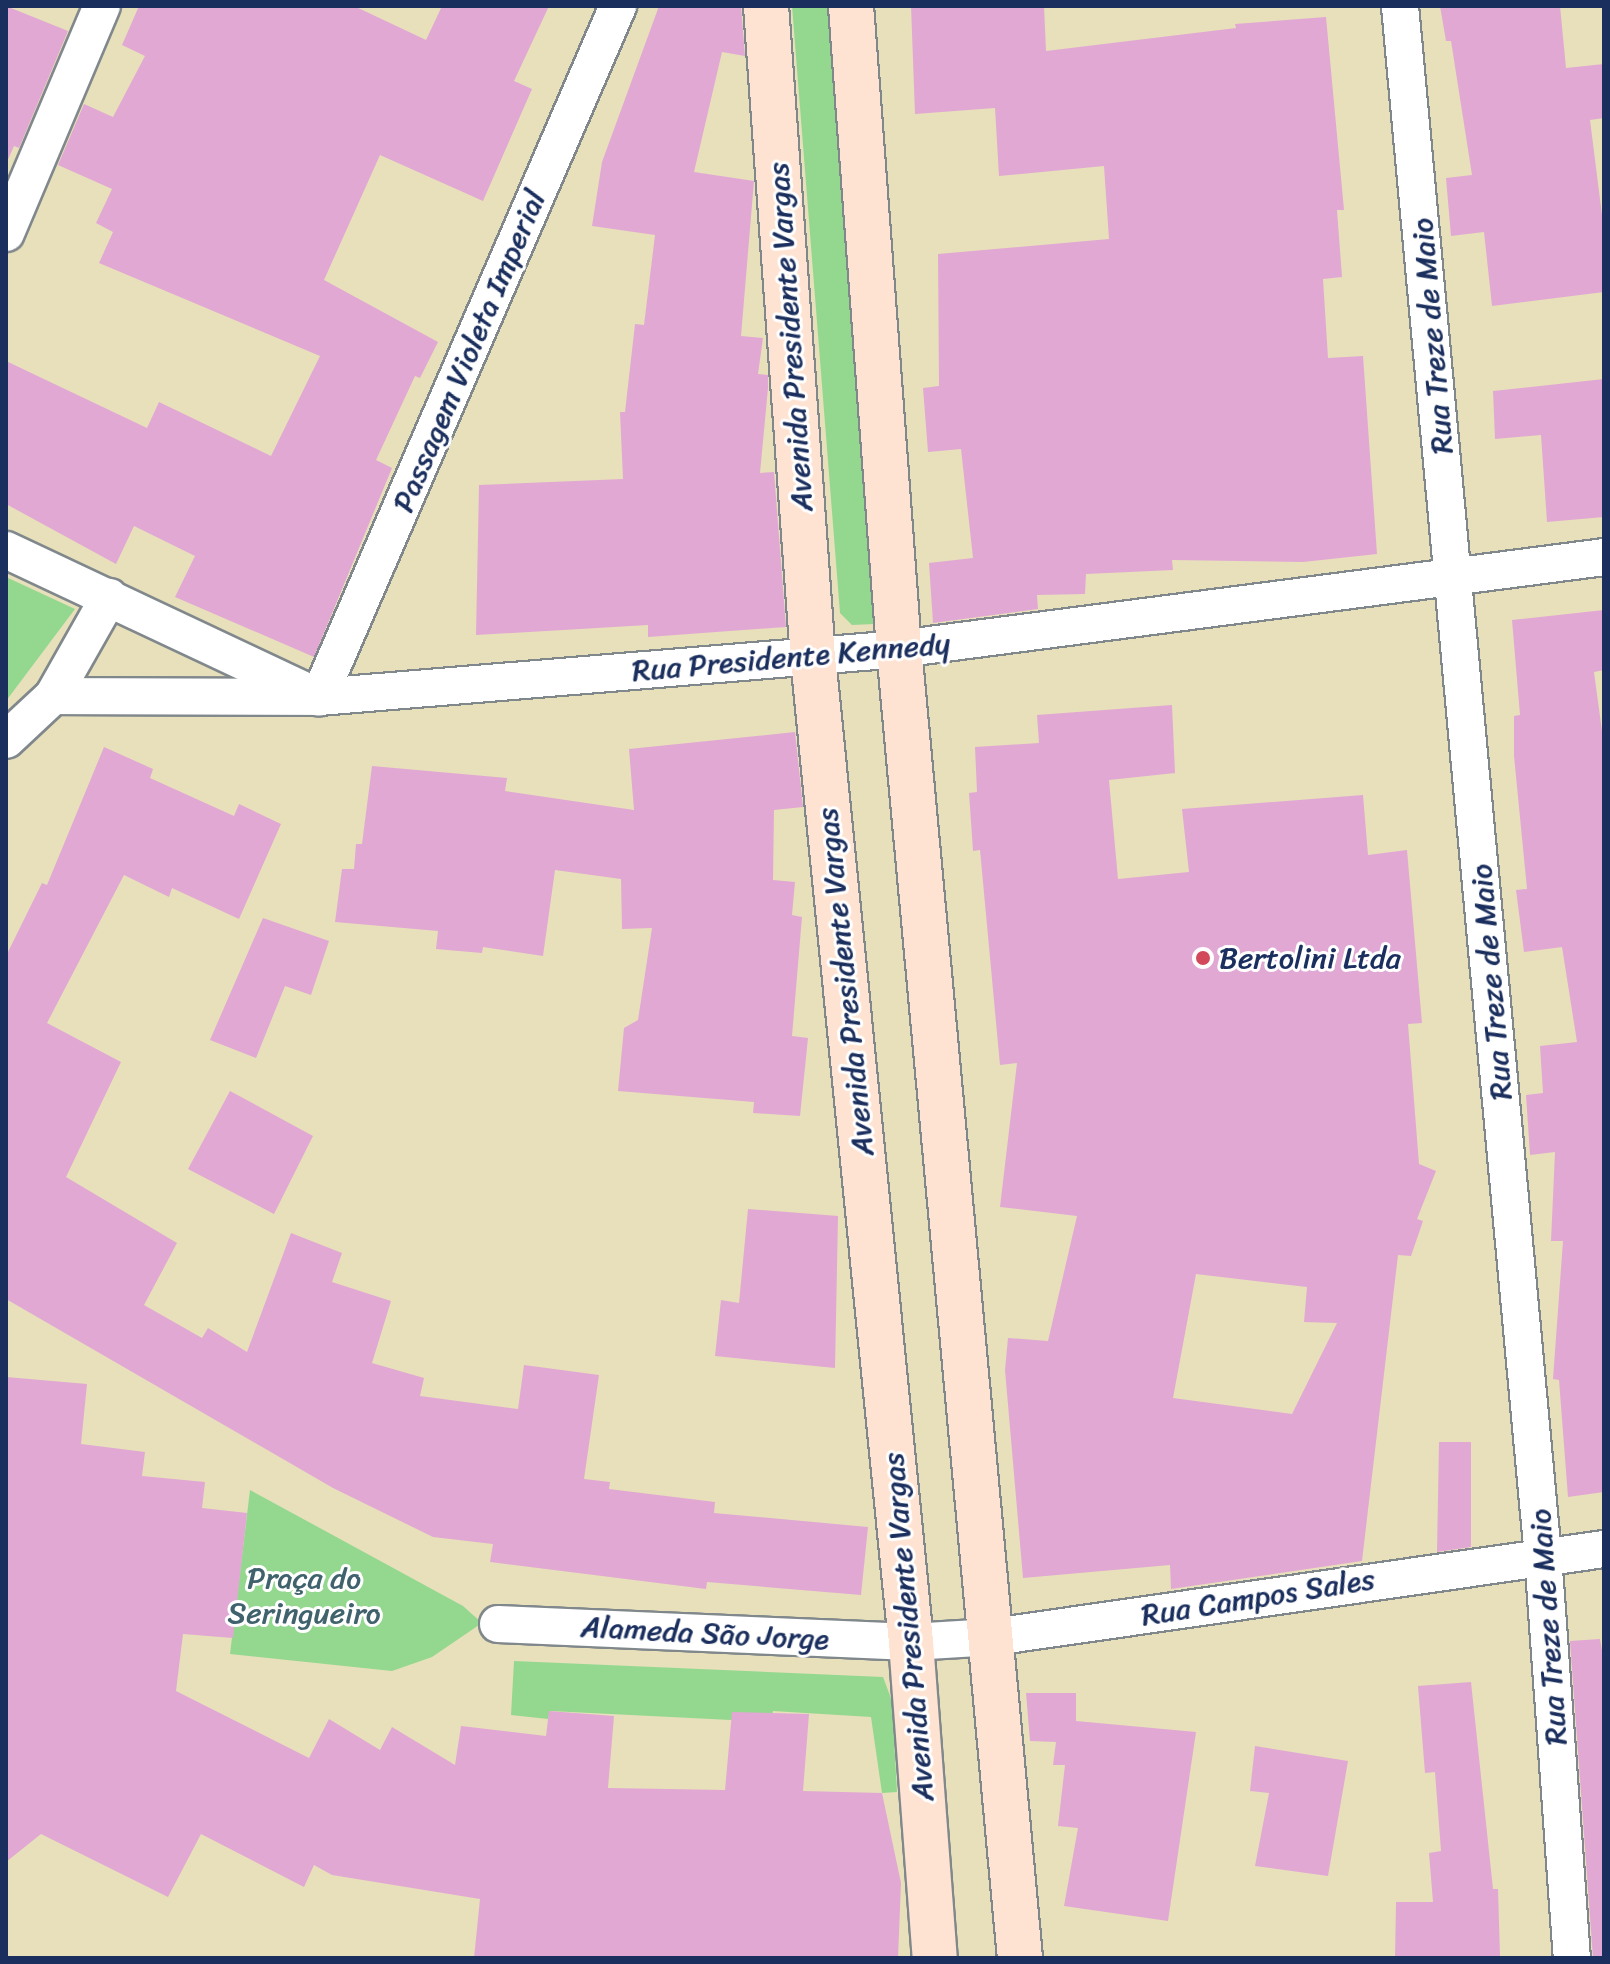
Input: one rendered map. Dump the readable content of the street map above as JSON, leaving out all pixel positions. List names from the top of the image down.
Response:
{
  "streets": {
    "street": [
      "Rua Treze de Maio",
      "Avenida Presidente Vargas",
      "Passagem Violeta Imperial",
      "Rua Presidente Kennedy",
      "Rua Campos Sales",
      "Alameda São Jorge"
    ]
  },
  "crossings": [
    ["Rua Treze de Maio", "Rua Presidente Kennedy"],
    ["Rua Treze de Maio", "Rua Campos Sales"],
    ["Avenida Presidente Vargas", "Rua Presidente Kennedy"],
    ["Avenida Presidente Vargas", "Rua Campos Sales"],
    ["Avenida Presidente Vargas", "Alameda São Jorge"],
    ["Passagem Violeta Imperial", "Rua Presidente Kennedy"],
    ["Rua Campos Sales", "Alameda São Jorge"]
  ],
  "parks": ["Praça do Seringueiro"],
  "places": ["Bertolini Ltda"]
}
